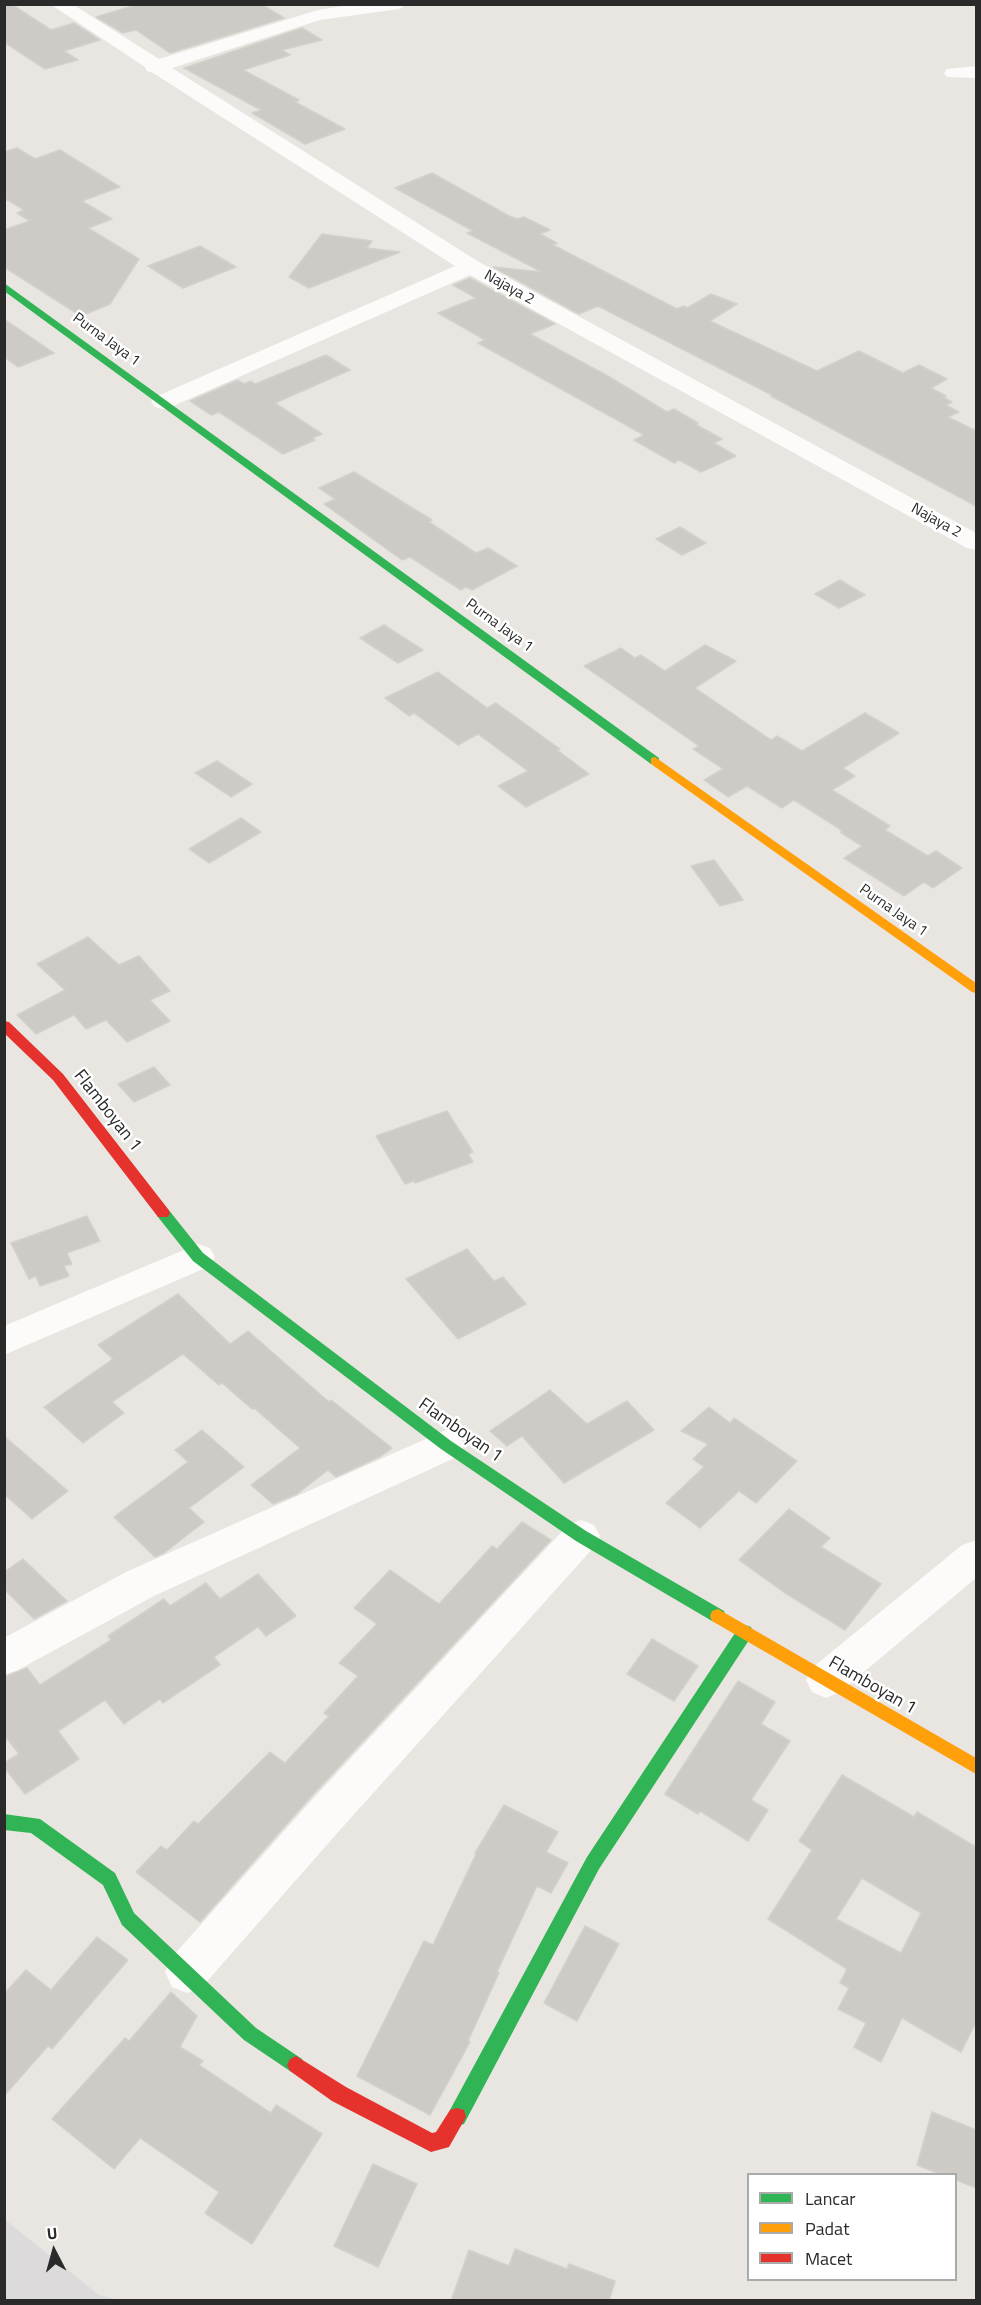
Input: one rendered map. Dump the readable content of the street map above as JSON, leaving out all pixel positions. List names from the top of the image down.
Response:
{
  "streets": {
    "street": ["Najaya 2", "Purna Jaya 1", "Flamboyan 1"]
  },
  "legend": ["Lancar", "Padat", "Macet"],
  "north": "top"
}
